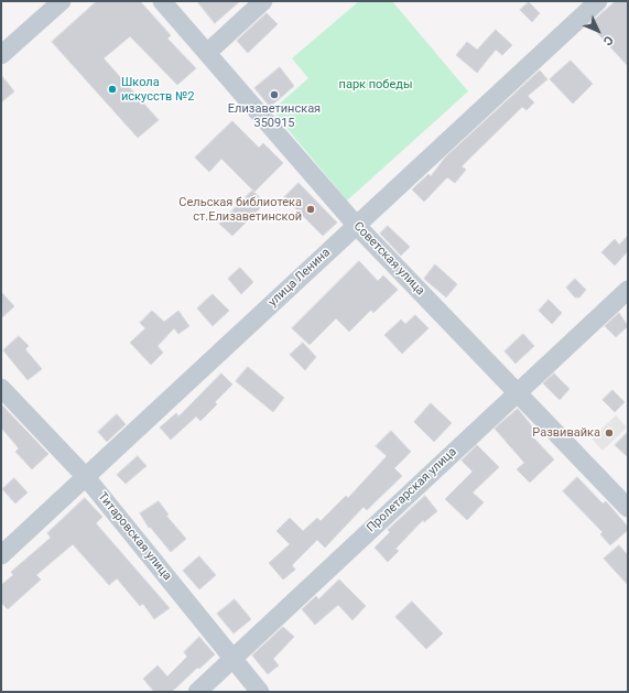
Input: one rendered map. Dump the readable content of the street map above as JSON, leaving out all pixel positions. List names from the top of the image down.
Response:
{
  "streets": {
    "street": [
      "Советская улица",
      "улица Ленина",
      "Пролетарская улица",
      "Титаровская улица"
    ]
  },
  "crossings": [
    ["Советская улица", "улица Ленина"],
    ["Советская улица", "Пролетарская улица"],
    ["улица Ленина", "Титаровская улица"],
    ["Пролетарская улица", "Титаровская улица"]
  ],
  "parks": ["парк победы"],
  "places": [
    "Школа искусств №2",
    "Елизаветинская 350915",
    "Сельская библиотека ст.Елизаветинской",
    "Развивайка"
  ],
  "north": "bottom right"
}
